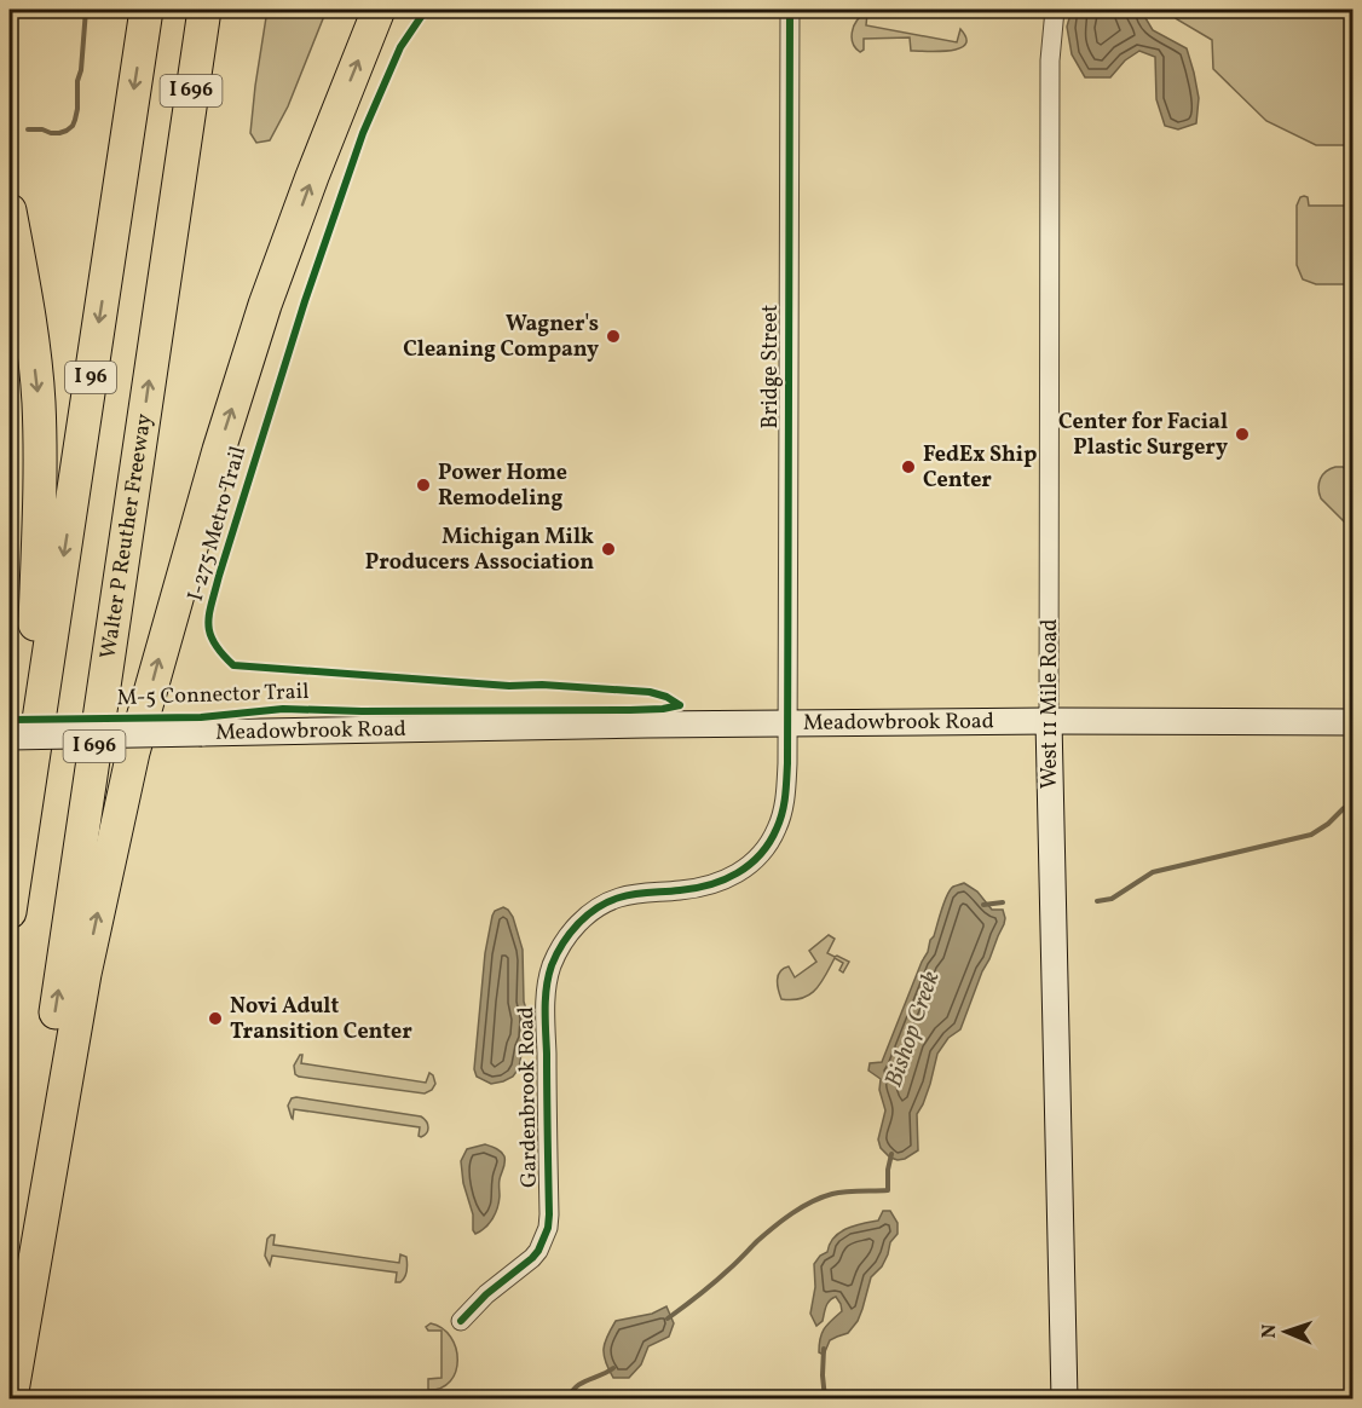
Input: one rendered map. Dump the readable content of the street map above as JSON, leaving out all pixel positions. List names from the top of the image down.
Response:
{
  "streets": {
    "highway": ["I 696", "I 96", "Walter P Reuther Freeway"],
    "street": [
      "Bridge Street",
      "West 11 Mile Road",
      "Meadowbrook Road",
      "Gardenbrook Road"
    ],
    "cycle path": ["I-275 Metro Trail", "M-5 Connector Trail"]
  },
  "crossings": [
    ["Bridge Street", "Meadowbrook Road"],
    ["Bridge Street", "Gardenbrook Road"],
    ["I 96", "Meadowbrook Road"],
    ["West 11 Mile Road", "Meadowbrook Road"],
    ["Meadowbrook Road", "Gardenbrook Road"]
  ],
  "water": ["Bishop Creek"],
  "places": [
    "Wagner's Cleaning Company",
    "Center for Facial Plastic Surgery",
    "FedEx Ship Center",
    "Power Home Remodeling",
    "Michigan Milk Producers Association",
    "Novi Adult Transition Center"
  ],
  "north": "left"
}
